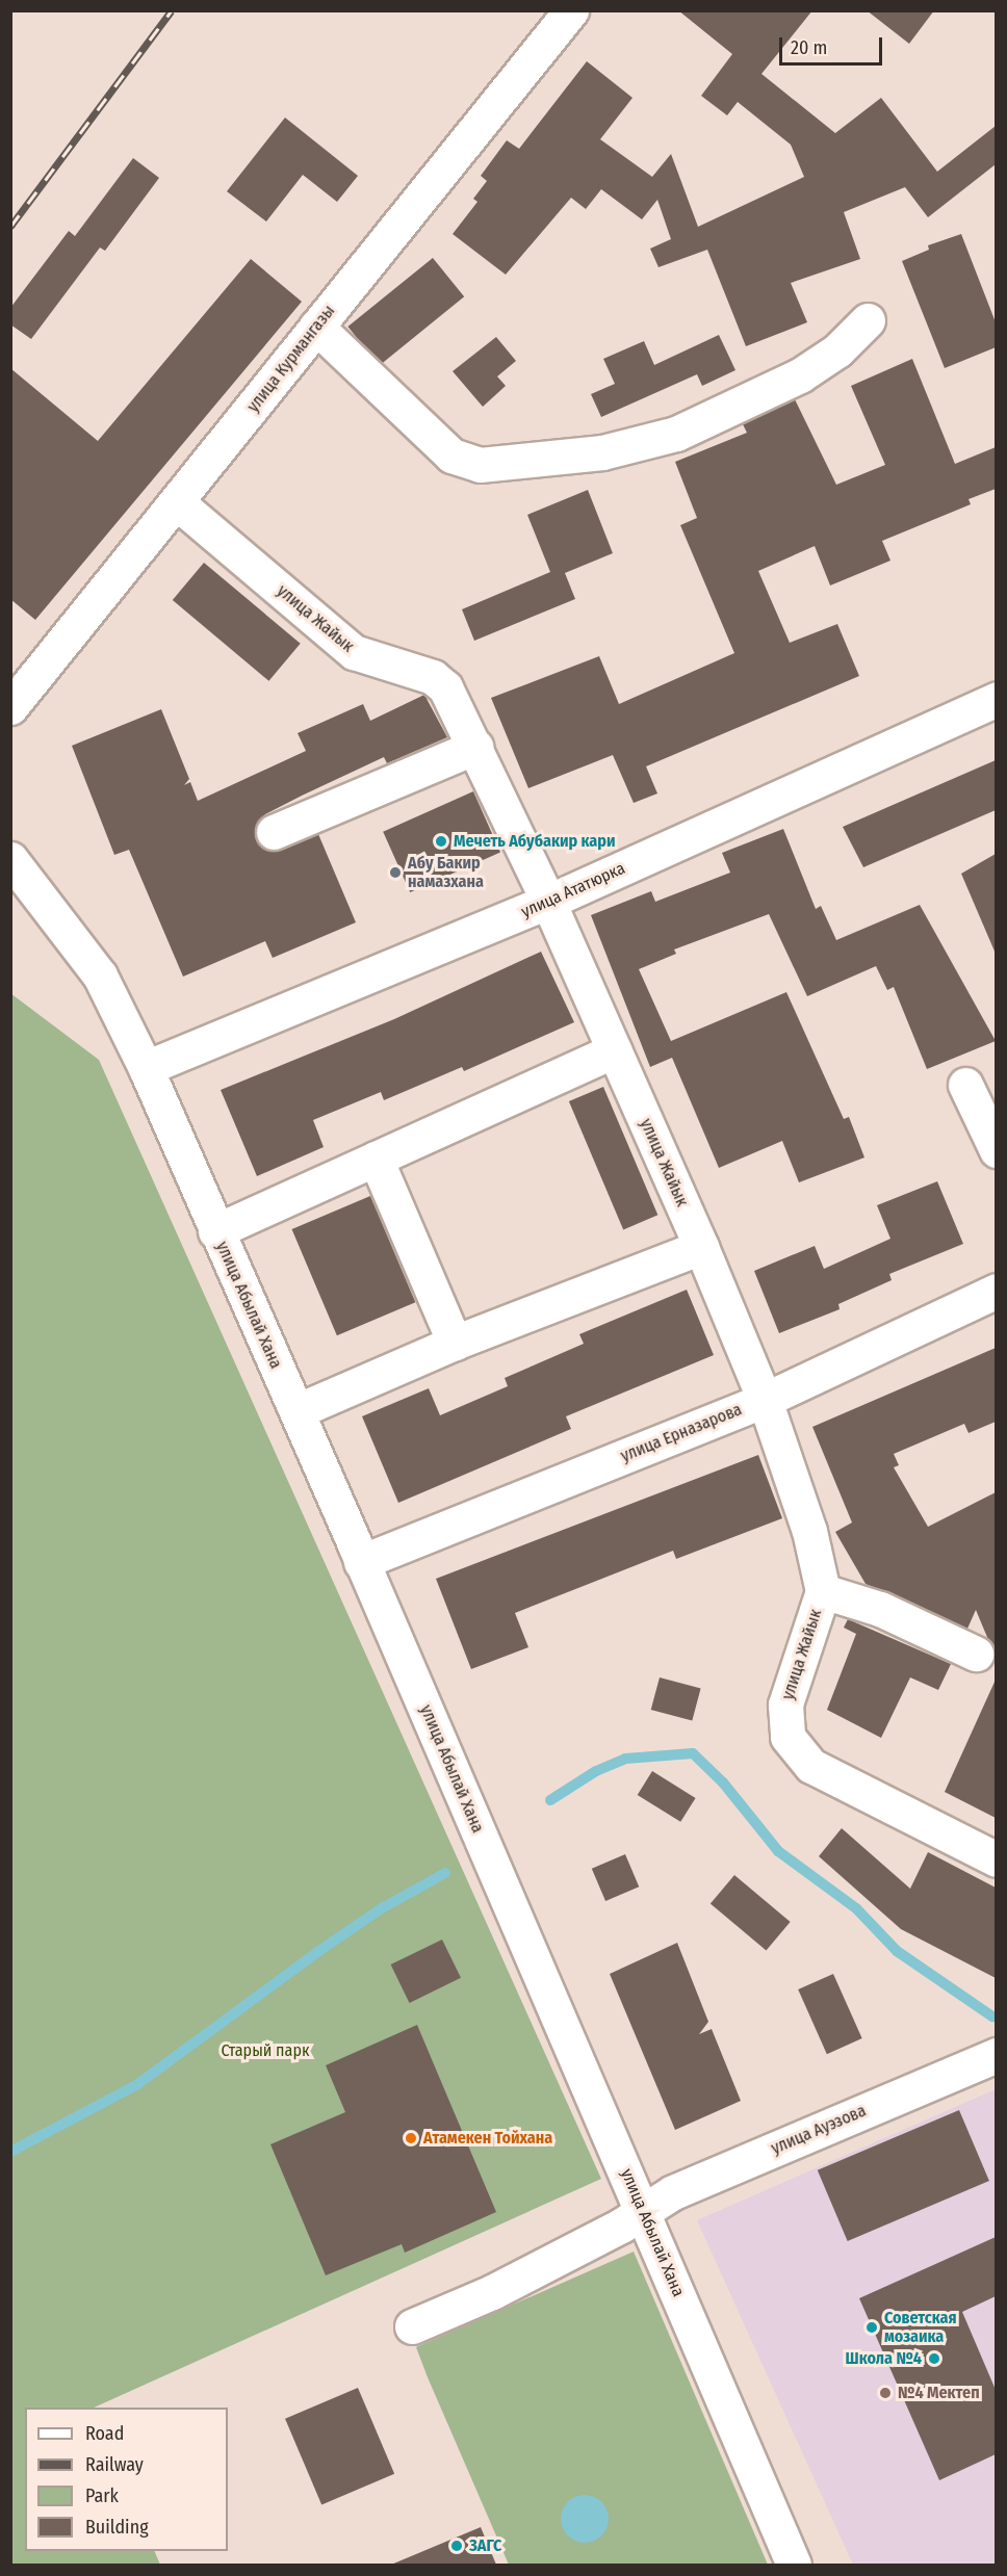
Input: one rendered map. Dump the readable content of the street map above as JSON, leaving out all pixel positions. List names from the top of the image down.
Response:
{
  "streets": {
    "street": [
      "улица Курмангазы",
      "улица Жайык",
      "улица Ататюрка",
      "улица Абылай Хана",
      "улица Ерназарова",
      "улица Ауэзова"
    ]
  },
  "crossings": [
    ["улица Курмангазы", "улица Жайык"],
    ["улица Жайык", "улица Ататюрка"],
    ["улица Жайык", "улица Ерназарова"],
    ["улица Ататюрка", "улица Абылай Хана"],
    ["улица Абылай Хана", "улица Ерназарова"],
    ["улица Абылай Хана", "улица Ауэзова"]
  ],
  "parks": ["Старый парк"],
  "places": [
    "Мечеть Абубакир кари",
    "Абу Бакир намазхана",
    "Атамекен Тойхана",
    "Советская мозаика",
    "Школа №4",
    "№4 Мектеп",
    "ЗАГС"
  ],
  "legend": [
    "Road",
    "Railway",
    "Park",
    "Building"
  ],
  "scale_bar": "20 m"
}
